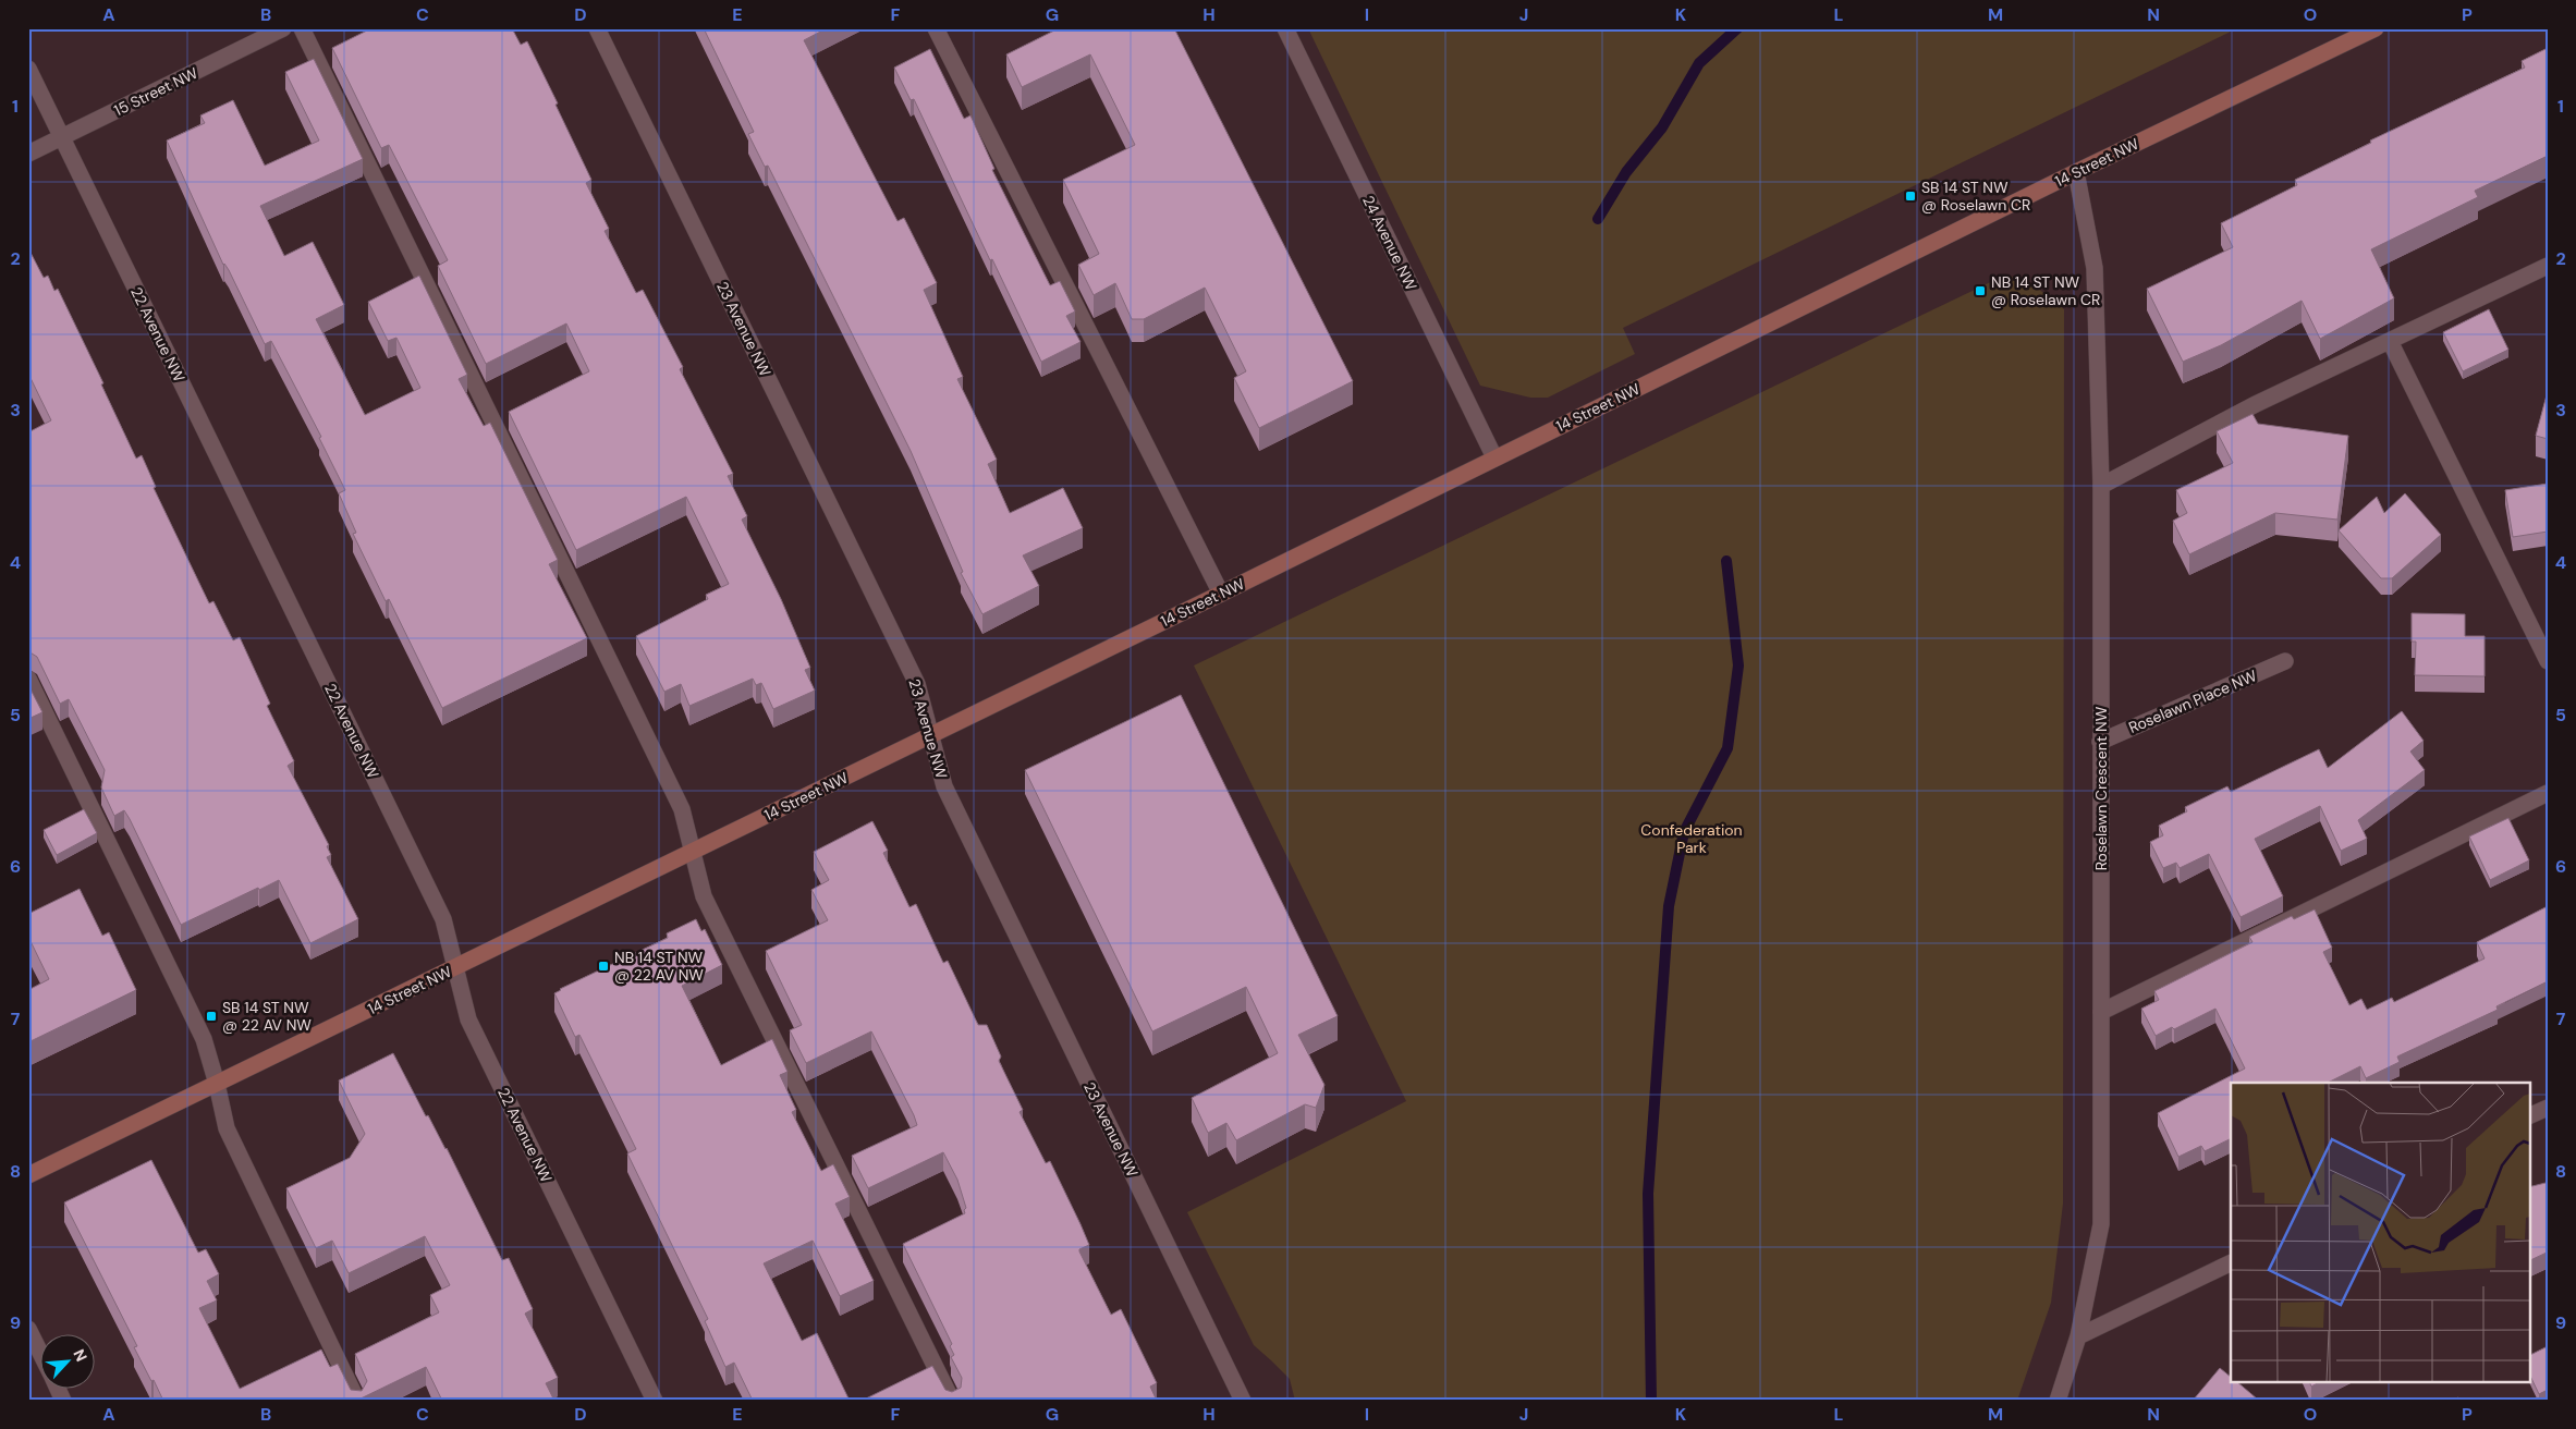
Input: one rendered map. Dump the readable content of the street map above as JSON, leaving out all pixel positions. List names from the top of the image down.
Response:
{
  "streets": {
    "main road": ["14 Street NW"],
    "street": [
      "15 Street NW",
      "24 Avenue NW",
      "23 Avenue NW",
      "22 Avenue NW",
      "Roselawn Place NW",
      "Roselawn Crescent NW"
    ]
  },
  "crossings": [
    ["15 Street NW", "22 Avenue NW"],
    ["14 Street NW", "24 Avenue NW"],
    ["14 Street NW", "23 Avenue NW"],
    ["14 Street NW", "22 Avenue NW"],
    ["14 Street NW", "Roselawn Crescent NW"],
    ["Roselawn Place NW", "Roselawn Crescent NW"]
  ],
  "parks": ["Confederation Park"],
  "places": {
    "transit": [
      "SB 14 ST NW @ Roselawn CR",
      "NB 14 ST NW @ Roselawn CR",
      "NB 14 ST NW @ 22 AV NW",
      "SB 14 ST NW @ 22 AV NW"
    ]
  },
  "north": "top right",
  "grid": {
    "columns": [
      "A",
      "B",
      "C",
      "D",
      "E",
      "F",
      "G",
      "H",
      "I",
      "J",
      "K",
      "L",
      "M",
      "N",
      "O",
      "P"
    ],
    "rows": [
      "1",
      "2",
      "3",
      "4",
      "5",
      "6",
      "7",
      "8",
      "9"
    ]
  }
}
